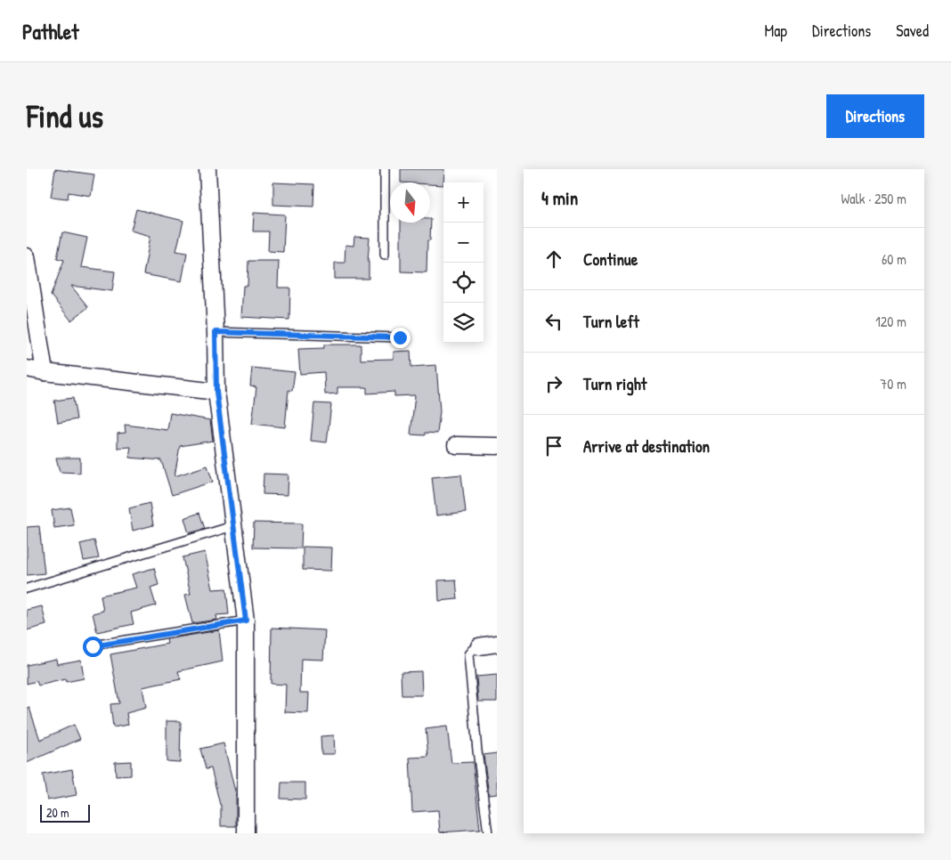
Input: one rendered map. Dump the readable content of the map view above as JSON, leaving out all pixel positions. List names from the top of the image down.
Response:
{
  "scale_bar": "20 m",
  "north": "bottom",
  "page": {
    "header": "Pathlet",
    "nav": ["Map", "Directions", "Saved"],
    "buttons": "Directions",
    "title": "Find us",
    "heading": ["4 min", "Walk · 250 m"],
    "map_buttons": ["+", "−"],
    "list": [
      ["Continue", "60 m"],
      ["Turn left", "120 m"],
      ["Turn right", "70 m"],
      "Arrive at destination"
    ],
    "scale": "20 m"
  }
}
